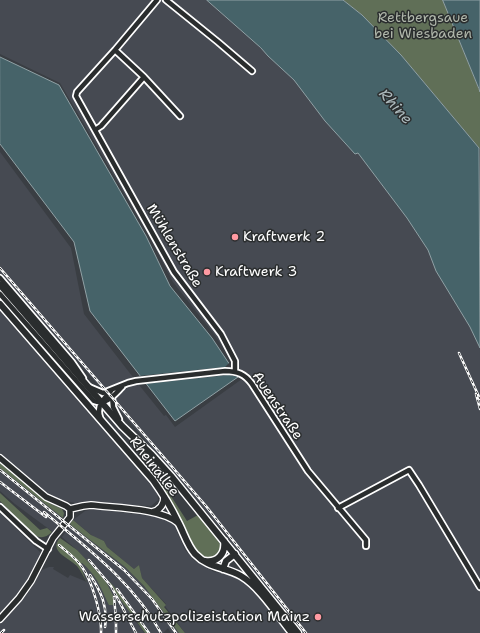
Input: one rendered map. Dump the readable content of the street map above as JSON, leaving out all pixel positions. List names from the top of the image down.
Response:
{
  "streets": {
    "main road": ["Rheinallee"],
    "street": ["Mühlenstraße", "Auenstraße"]
  },
  "crossings": [
    ["Mühlenstraße", "Auenstraße"],
    ["Auenstraße", "Rheinallee"]
  ],
  "water": ["Rhine"],
  "parks": ["Rettbergsaue bei Wiesbaden"],
  "places": ["Kraftwerk 2", "Kraftwerk 3", "Wasserschutzpolizeistation Mainz"]
}
